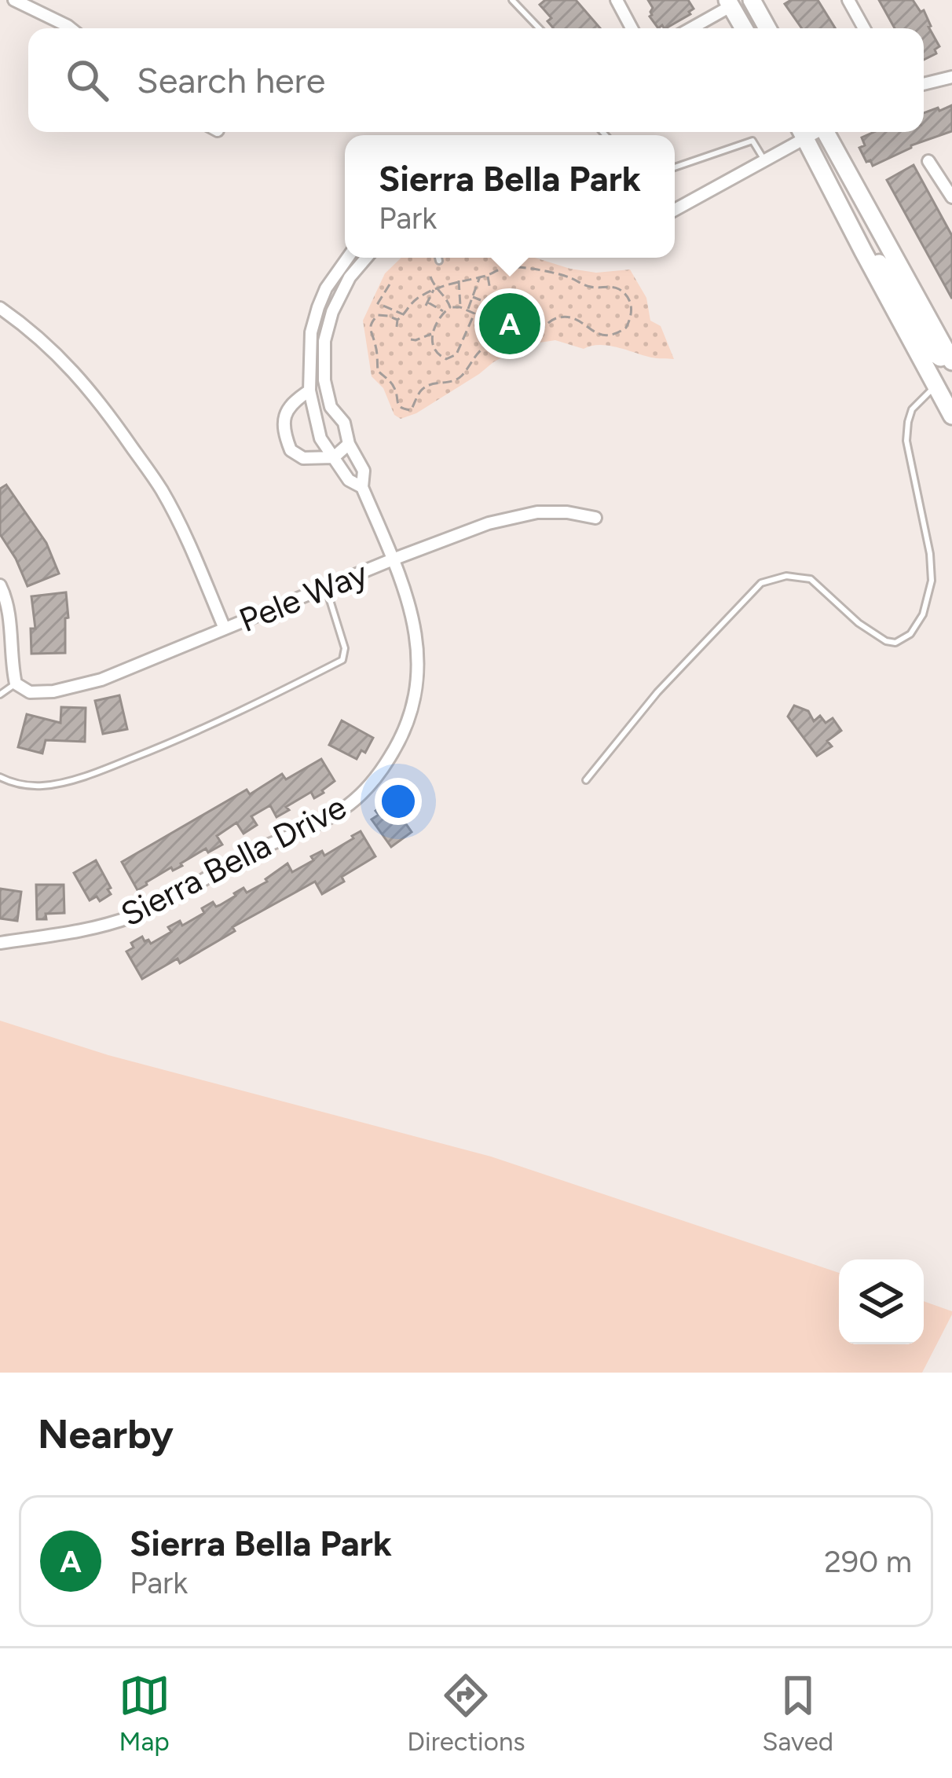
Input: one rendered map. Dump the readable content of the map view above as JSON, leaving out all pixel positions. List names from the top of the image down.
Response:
{
  "streets": {
    "street": ["Pele Way", "Sierra Bella Drive"]
  },
  "crossings": [
    ["Pele Way", "Sierra Bella Drive"]
  ],
  "page": {
    "search": "Search here",
    "popup": ["Sierra Bella Park", "Park"],
    "pins": "A",
    "heading": "Nearby",
    "list": [
      {
        "mark": "A",
        "name": "Sierra Bella Park",
        "note": "Park",
        "value": "290 m"
      }
    ],
    "nav": ["Map", "Directions", "Saved"]
  }
}
